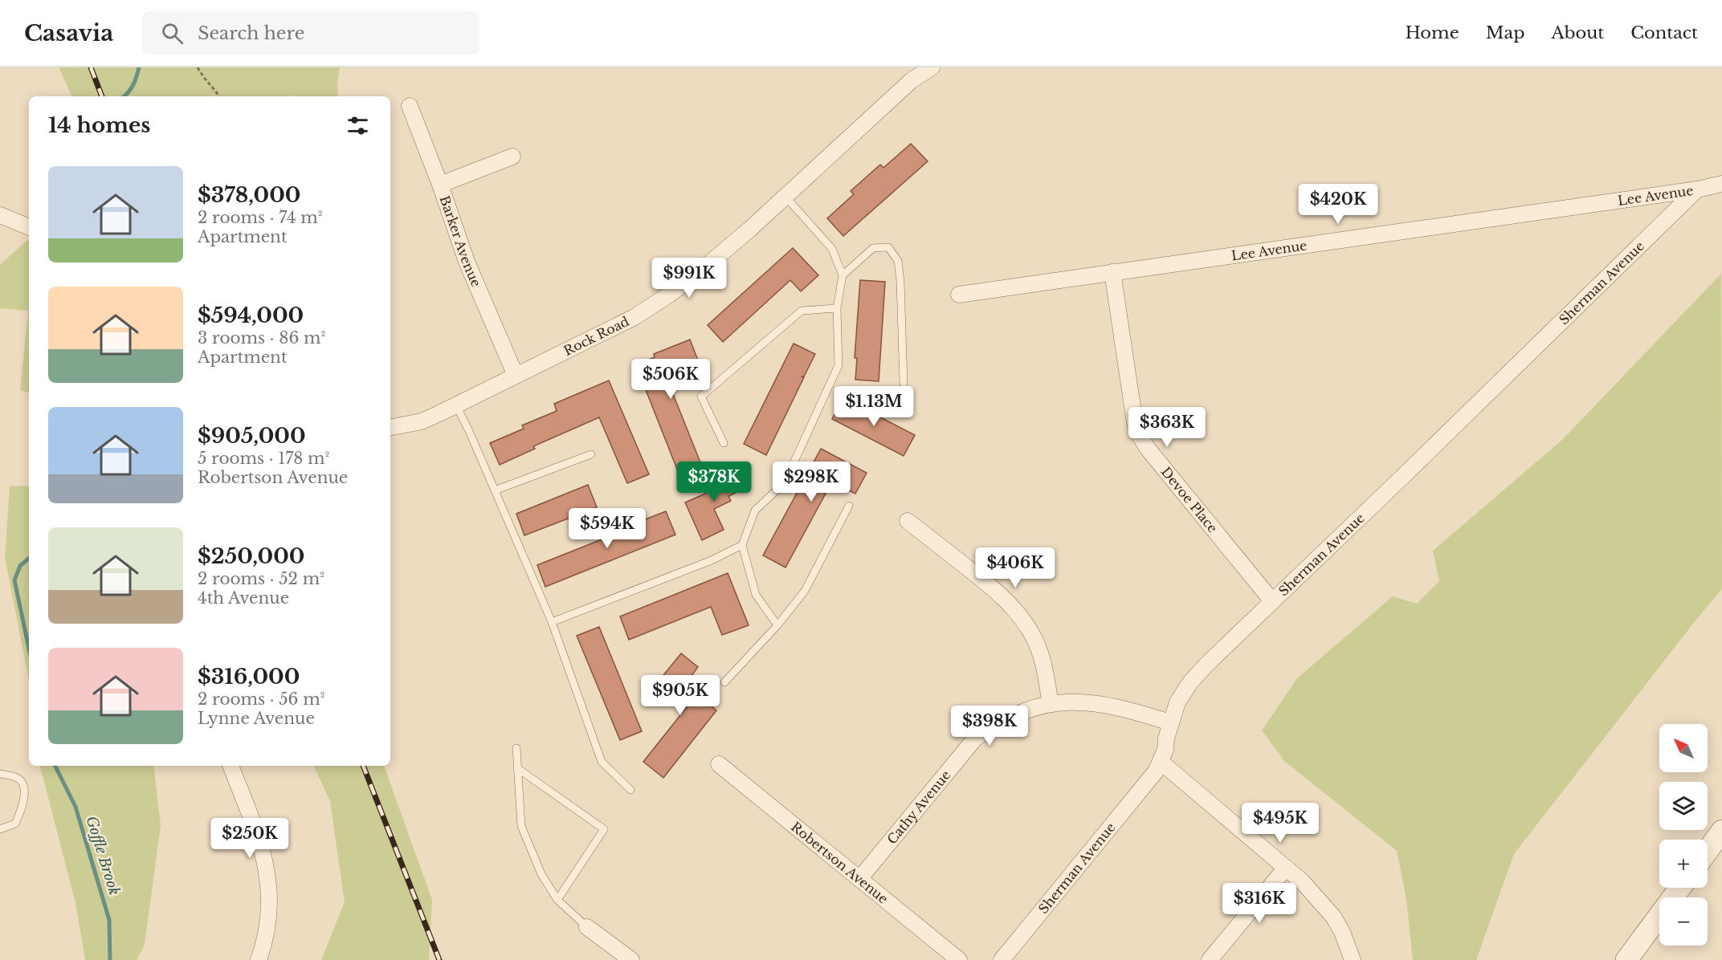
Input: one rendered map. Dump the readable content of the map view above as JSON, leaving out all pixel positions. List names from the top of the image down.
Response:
{
  "streets": {
    "street": [
      "Lee Avenue",
      "Barker Avenue",
      "Sherman Avenue",
      "Rock Road",
      "Devoe Place",
      "Cathy Avenue",
      "Robertson Avenue"
    ]
  },
  "crossings": [
    ["Lee Avenue", "Sherman Avenue"],
    ["Lee Avenue", "Devoe Place"],
    ["Barker Avenue", "Rock Road"],
    ["Sherman Avenue", "Devoe Place"],
    ["Sherman Avenue", "Cathy Avenue"],
    ["Cathy Avenue", "Robertson Avenue"]
  ],
  "water": ["Goffle Brook"],
  "north": "top left",
  "page": {
    "header": "Casavia",
    "search": "Search here",
    "nav": [
      "Home",
      "Map",
      "About",
      "Contact"
    ],
    "heading": "14 homes",
    "list": [
      {
        "name": "$378,000",
        "note": "2 rooms · 74 m² · Apartment"
      },
      {
        "name": "$594,000",
        "note": "3 rooms · 86 m² · Apartment"
      },
      {
        "name": "$905,000",
        "note": "5 rooms · 178 m² · Robertson Avenue"
      },
      {
        "name": "$250,000",
        "note": "2 rooms · 52 m² · 4th Avenue"
      },
      {
        "name": "$316,000",
        "note": "2 rooms · 56 m² · Lynne Avenue"
      }
    ],
    "price": [
      "$420K",
      "$991K",
      "$506K",
      "$1.13M",
      "$363K",
      "$378K",
      "$298K",
      "$594K",
      "$406K",
      "$905K",
      "$398K",
      "$495K",
      "$250K",
      "$316K"
    ],
    "map_buttons": ["+", "−"]
  }
}
